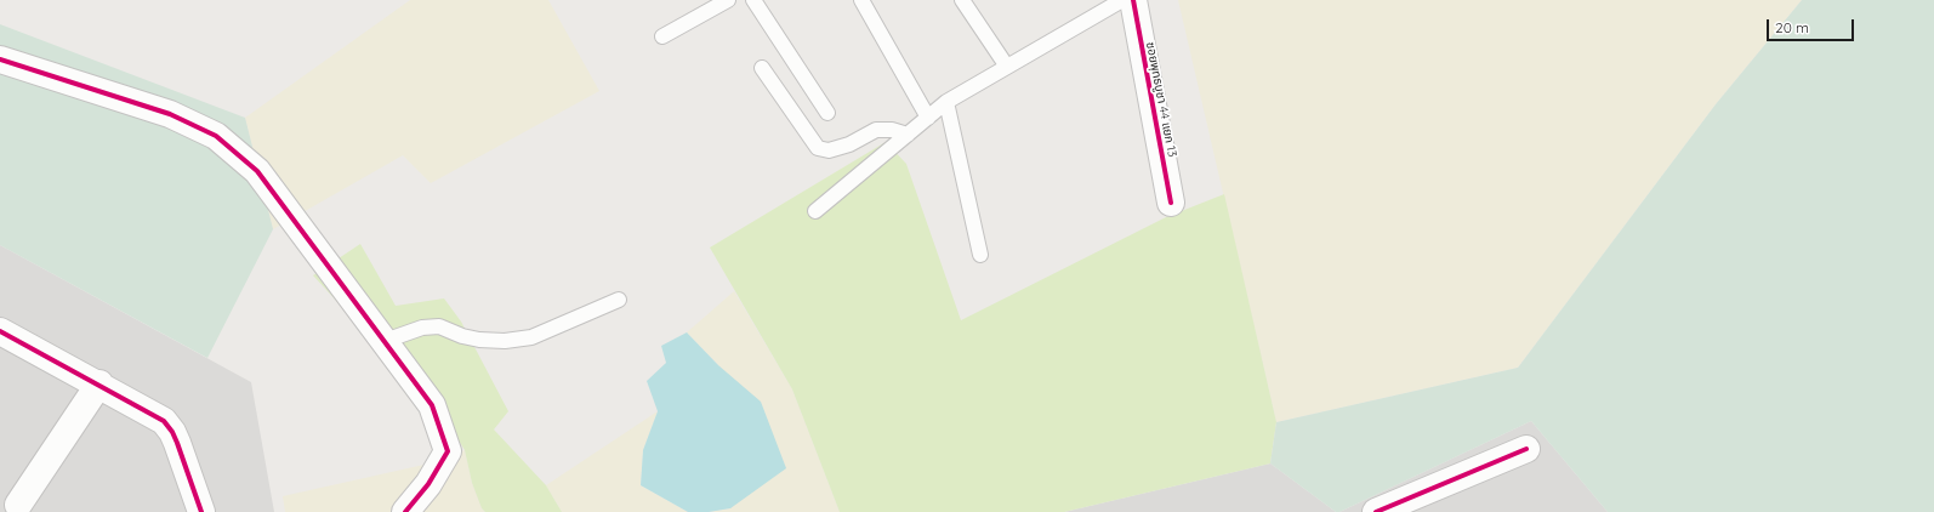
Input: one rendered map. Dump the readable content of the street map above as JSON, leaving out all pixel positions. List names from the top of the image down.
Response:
{
  "streets": {
    "street": ["ซอยพุทธบูชา 44 แยก 13"]
  },
  "scale_bar": "20 m"
}
